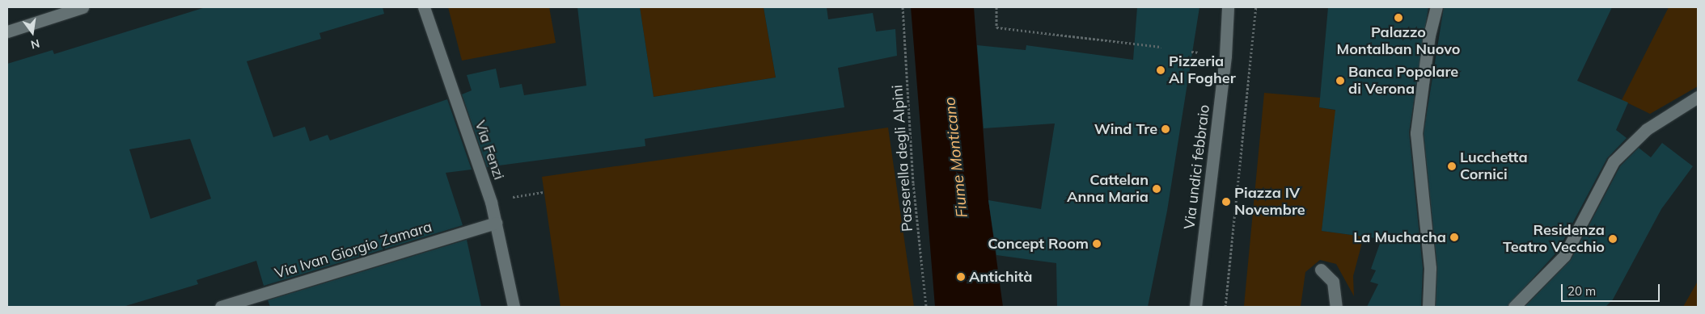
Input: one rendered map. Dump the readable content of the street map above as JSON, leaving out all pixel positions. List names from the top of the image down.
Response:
{
  "streets": {
    "street": ["Via Fenzi", "Via undici febbraio", "Via Ivan Giorgio Zamara"],
    "path": ["Passerella degli Alpini"]
  },
  "crossings": [
    ["Via Fenzi", "Via Ivan Giorgio Zamara"]
  ],
  "water": ["Fiume Monticano"],
  "places": [
    "Palazzo Montalban Nuovo",
    "Pizzeria Al Fogher",
    "Banca Popolare di Verona",
    "Wind Tre",
    "Lucchetta Cornici",
    "Cattelan Anna Maria",
    "Piazza IV Novembre",
    "La Muchacha",
    "Residenza Teatro Vecchio",
    "Concept Room",
    "Antichità"
  ],
  "scale_bar": "20 m",
  "north": "bottom"
}
